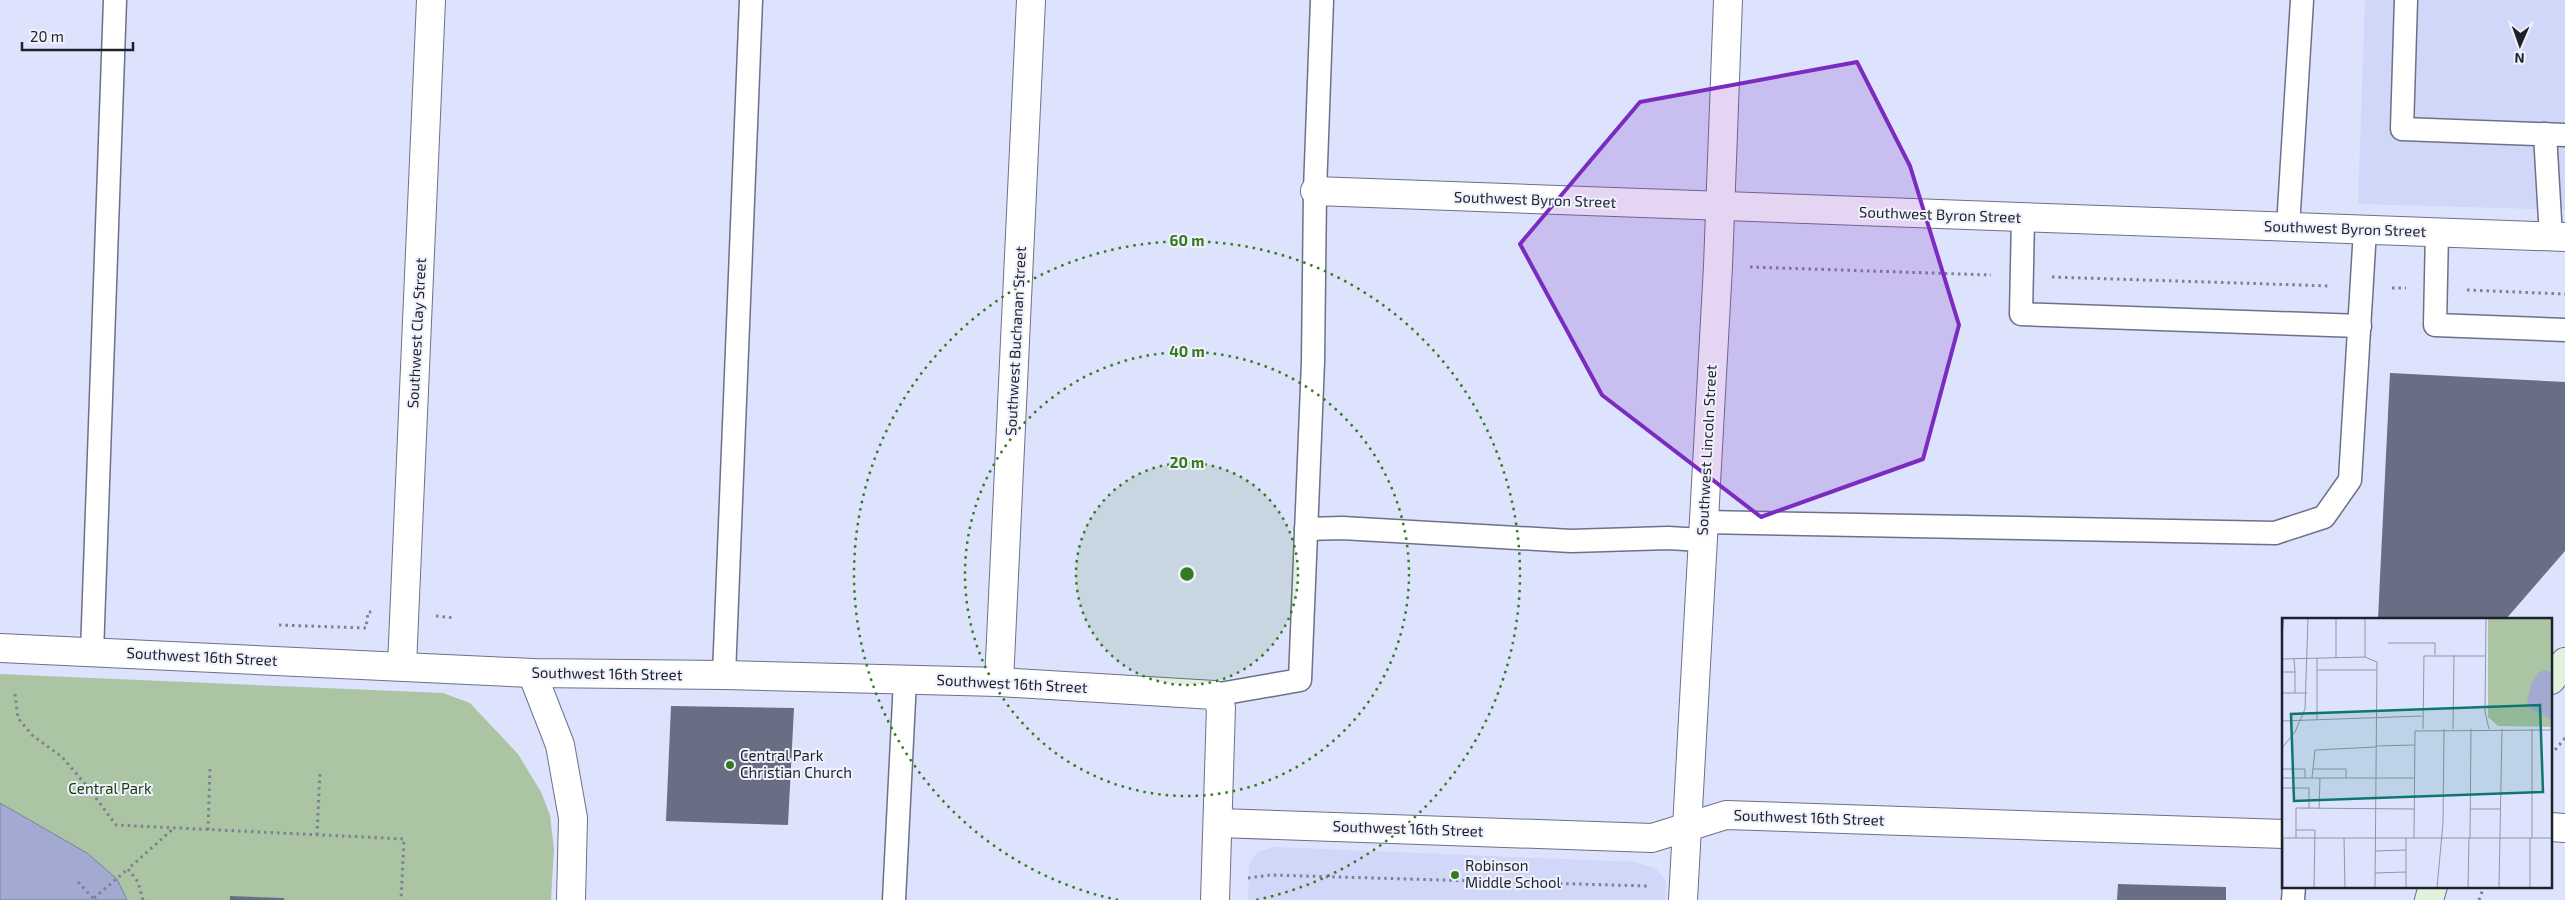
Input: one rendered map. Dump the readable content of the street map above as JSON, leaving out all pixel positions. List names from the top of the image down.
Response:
{
  "streets": {
    "street": [
      "Southwest Byron Street",
      "Southwest Clay Street",
      "Southwest Buchanan Street",
      "Southwest Lincoln Street",
      "Southwest 16th Street"
    ]
  },
  "crossings": [
    ["Southwest Byron Street", "Southwest Lincoln Street"],
    ["Southwest Clay Street", "Southwest 16th Street"],
    ["Southwest Buchanan Street", "Southwest 16th Street"],
    ["Southwest Lincoln Street", "Southwest 16th Street"]
  ],
  "parks": ["Central Park"],
  "places": ["Central Park Christian Church", "Robinson Middle School"],
  "scale_bar": "20 m",
  "north": "bottom",
  "rings": ["60 m", "40 m", "20 m"]
}
